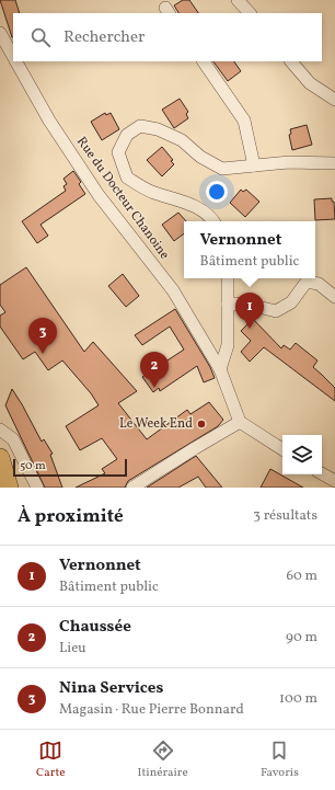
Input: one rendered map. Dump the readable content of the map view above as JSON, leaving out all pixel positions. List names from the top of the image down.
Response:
{
  "streets": {
    "street": ["Rue du Docteur Chanoine"]
  },
  "places": ["Le Week End"],
  "scale_bar": "50 m",
  "page": {
    "search": "Rechercher",
    "popup": ["Vernonnet", "Bâtiment public"],
    "pins": ["1", "3", "2"],
    "scale": "50 m",
    "heading": ["À proximité", "3 résultats"],
    "list": [
      {
        "mark": "1",
        "name": "Vernonnet",
        "note": "Bâtiment public",
        "value": "60 m"
      },
      {
        "mark": "2",
        "name": "Chaussée",
        "note": "Lieu",
        "value": "90 m"
      },
      {
        "mark": "3",
        "name": "Nina Services",
        "note": "Magasin · Rue Pierre Bonnard",
        "value": "100 m"
      }
    ],
    "nav": ["Carte", "Itinéraire", "Favoris"]
  }
}
